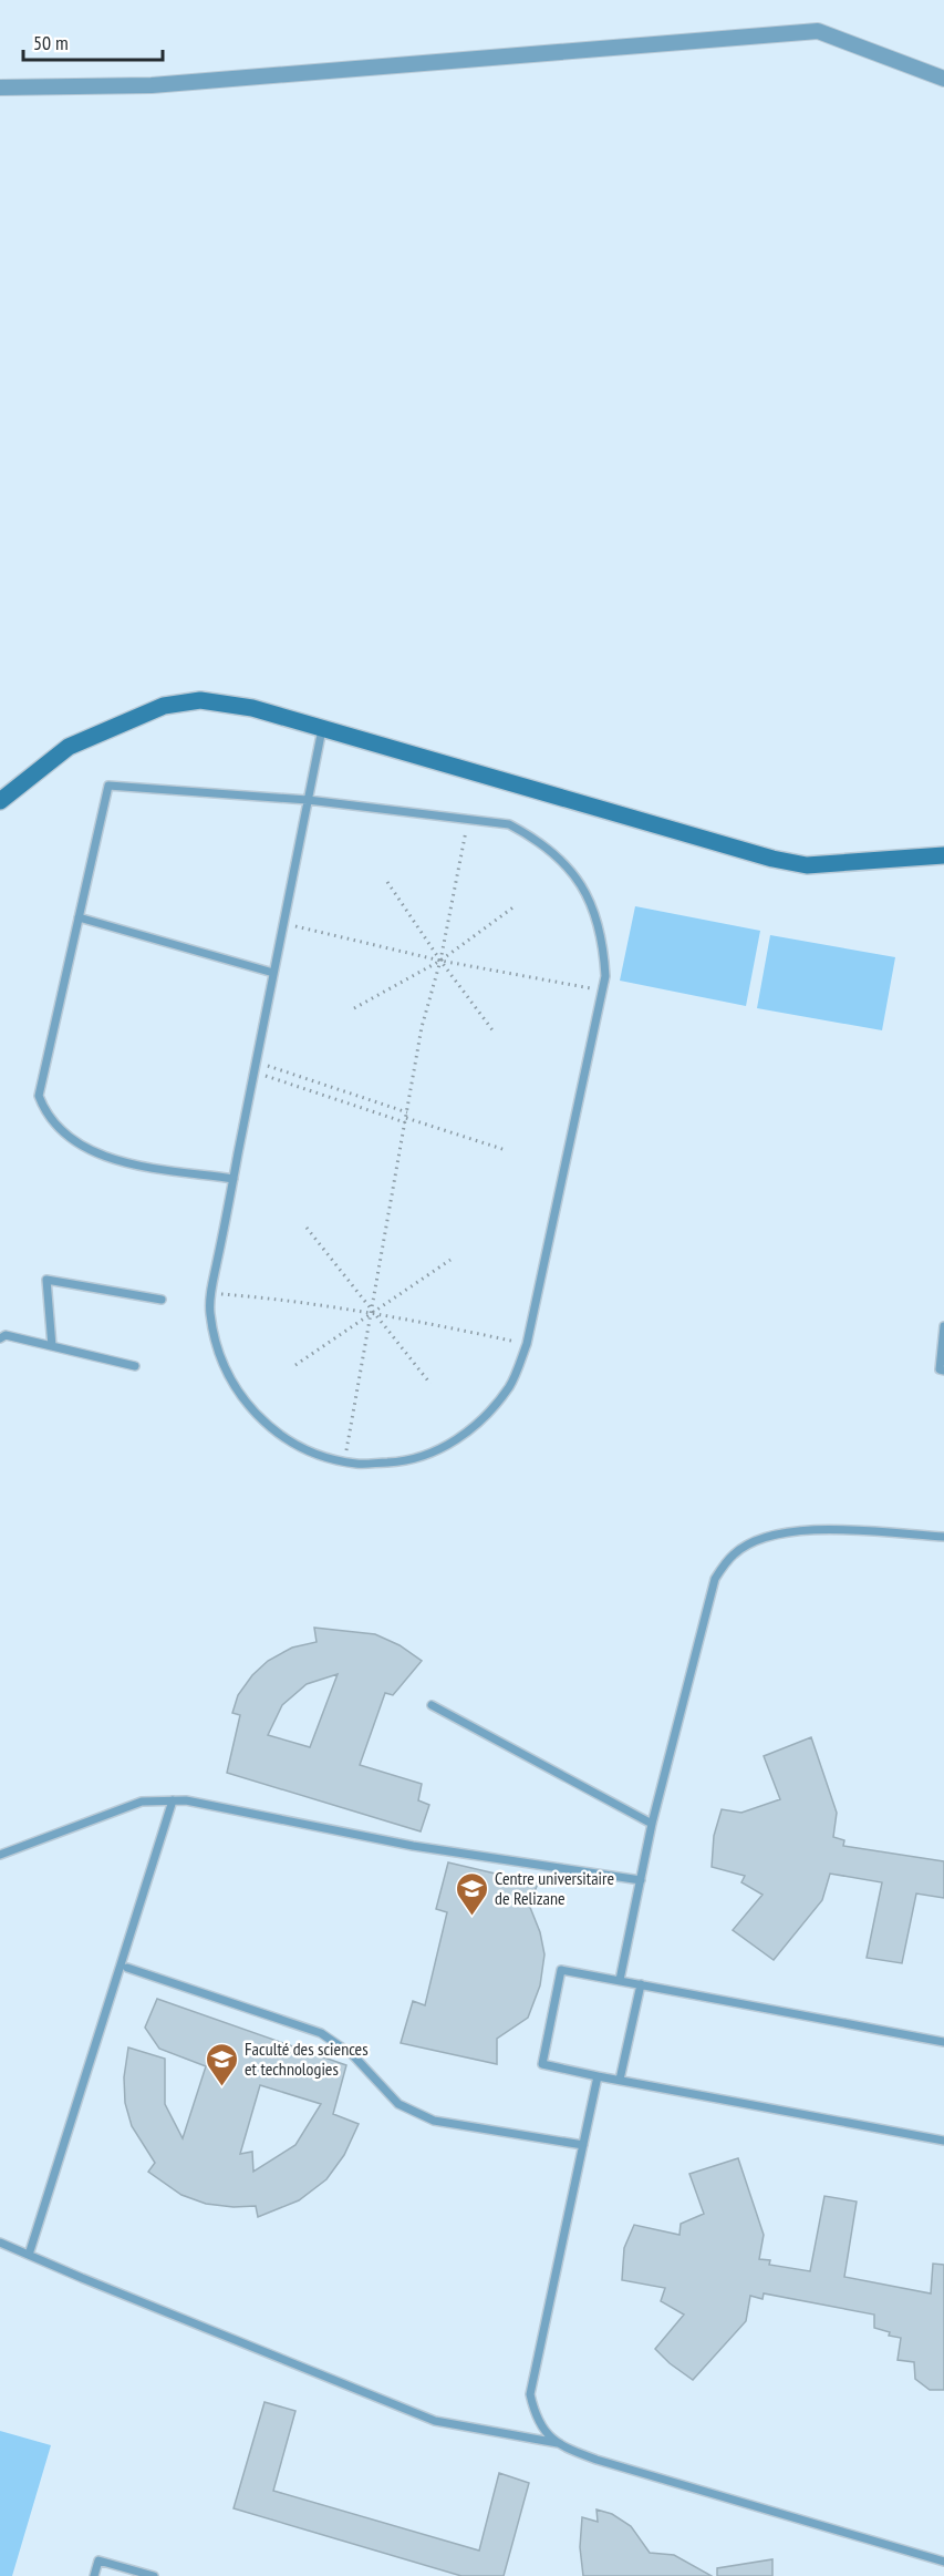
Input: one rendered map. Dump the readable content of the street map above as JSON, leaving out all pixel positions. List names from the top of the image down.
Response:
{
  "places": {
    "school or university": ["Centre universitaire de Relizane", "Faculté des sciences et technologies"]
  },
  "scale_bar": "50 m"
}
